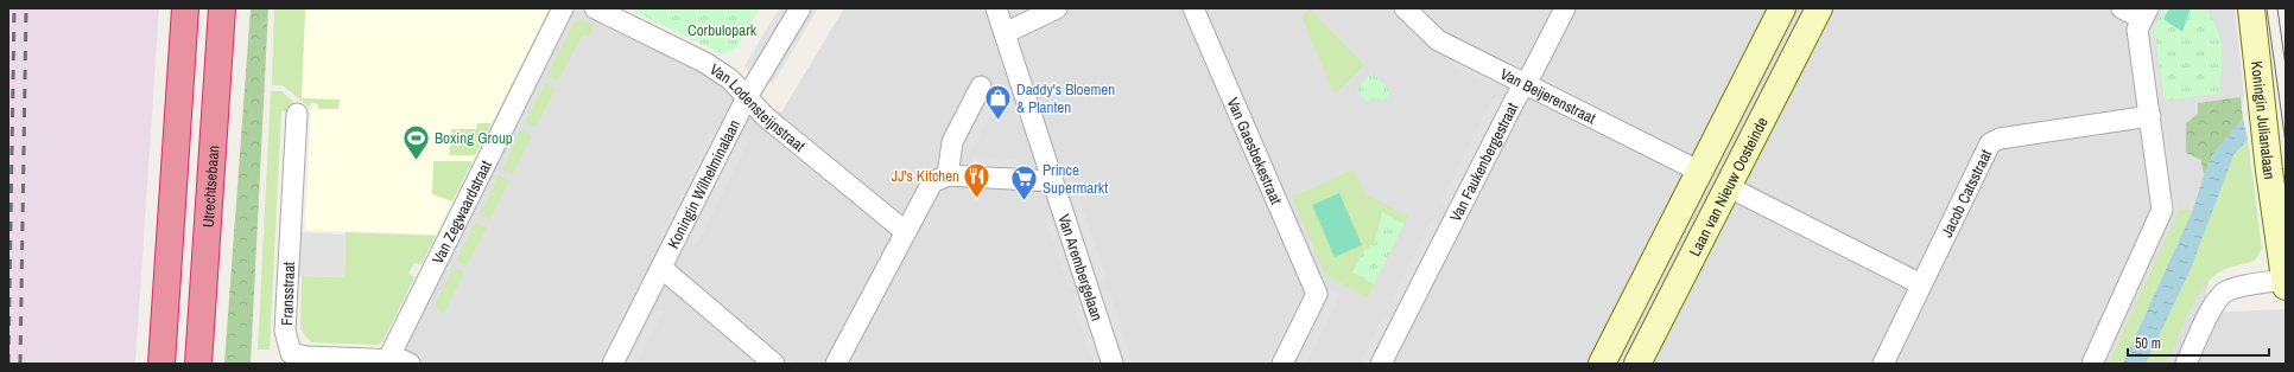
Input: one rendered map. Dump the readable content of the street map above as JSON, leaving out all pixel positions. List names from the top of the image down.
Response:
{
  "streets": {
    "highway": ["Utrechtsebaan"],
    "main road": ["Koningin Julianalaan", "Laan van Nieuw Oosteinde"],
    "street": [
      "Van Beijerenstraat",
      "Van Lodensteijnstraat",
      "Van Gaesbekestraat",
      "Van Faukenbergestraat",
      "Koningin Wilhelminalaan",
      "Jacob Catsstraat",
      "Van Zegwaardstraat",
      "Van Arembergelaan",
      "Fransstraat"
    ]
  },
  "crossings": [
    ["Van Beijerenstraat", "Van Faukenbergestraat"],
    ["Van Beijerenstraat", "Laan van Nieuw Oosteinde"],
    ["Van Lodensteijnstraat", "Koningin Wilhelminalaan"],
    ["Van Zegwaardstraat", "Fransstraat"]
  ],
  "parks": ["Corbulopark"],
  "places": {
    "shop": ["Daddy's Bloemen & Planten"],
    "sports": ["Boxing Group"],
    "restaurant": ["JJ's Kitchen"],
    "supermarket": ["Prince Supermarkt"]
  },
  "scale_bar": "50 m"
}
